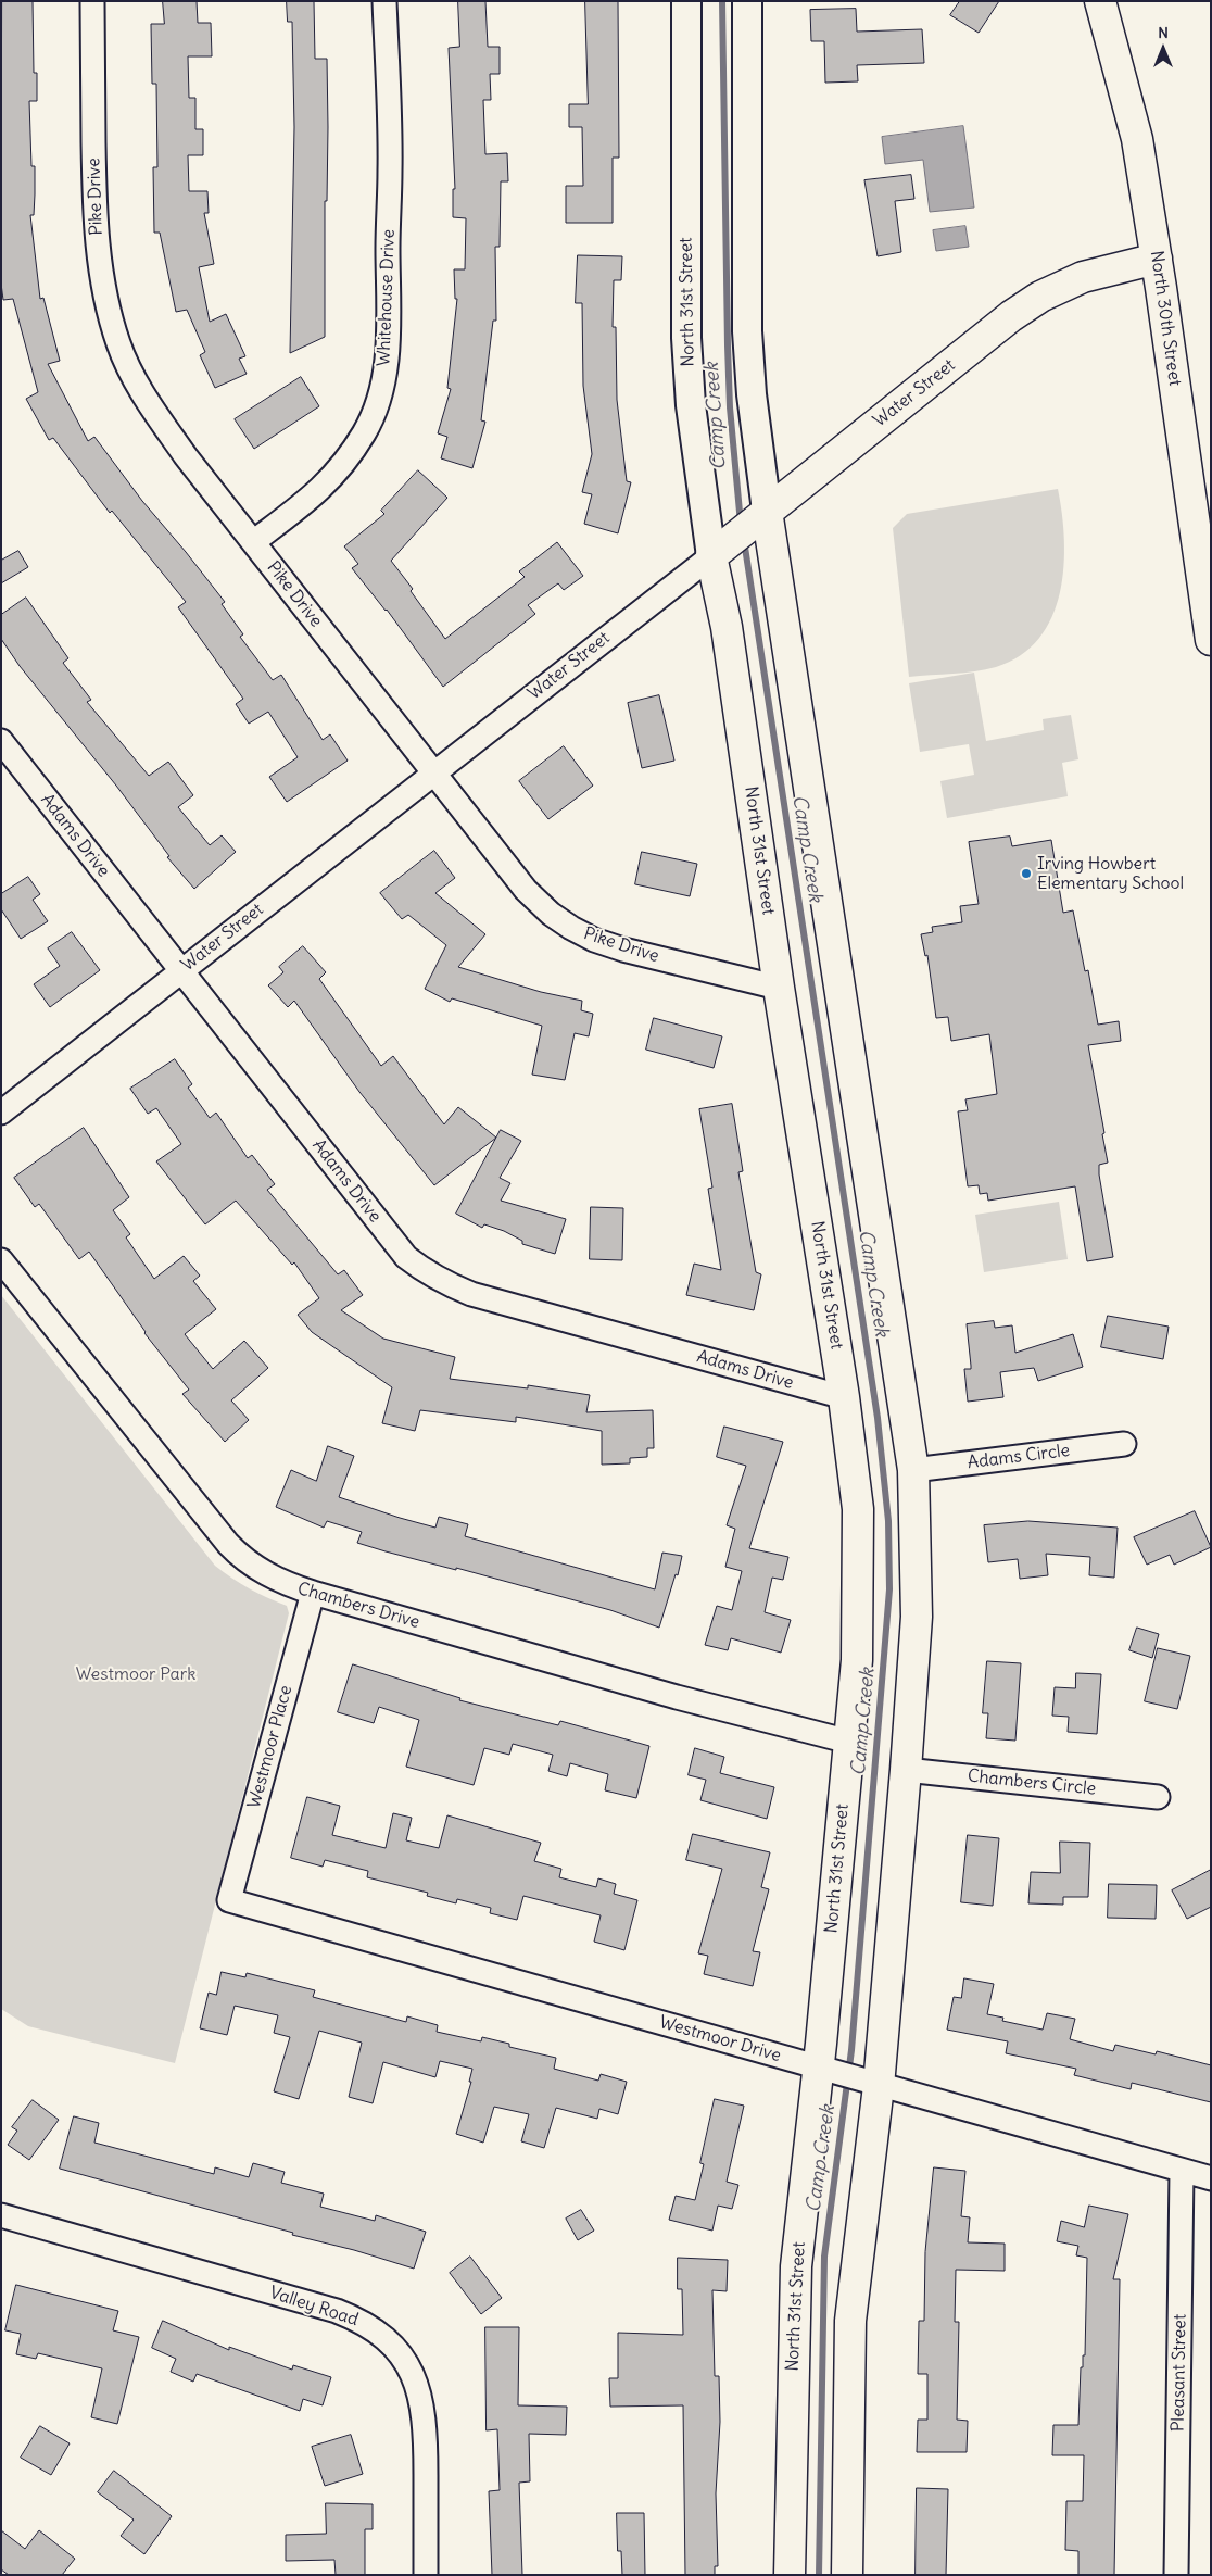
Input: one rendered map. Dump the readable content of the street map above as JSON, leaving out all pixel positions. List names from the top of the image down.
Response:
{
  "streets": {
    "main road": ["North 31st Street", "North 30th Street", "Water Street"],
    "street": [
      "Pike Drive",
      "Whitehouse Drive",
      "Adams Drive",
      "Adams Circle",
      "Chambers Drive",
      "Westmoor Place",
      "Chambers Circle",
      "Westmoor Drive",
      "Valley Road",
      "Pleasant Street"
    ]
  },
  "crossings": [
    ["Pike Drive", "Whitehouse Drive"],
    ["Pike Drive", "North 31st Street"],
    ["Pike Drive", "Water Street"],
    ["North 31st Street", "Water Street"],
    ["North 31st Street", "Adams Drive"],
    ["North 31st Street", "Chambers Drive"],
    ["North 31st Street", "Westmoor Drive"],
    ["North 30th Street", "Water Street"],
    ["Water Street", "Adams Drive"],
    ["Chambers Drive", "Westmoor Place"],
    ["Westmoor Place", "Westmoor Drive"],
    ["Westmoor Drive", "Pleasant Street"]
  ],
  "water": ["Camp Creek"],
  "parks": ["Westmoor Park"],
  "places": ["Irving Howbert Elementary School"],
  "north": "top"
}
